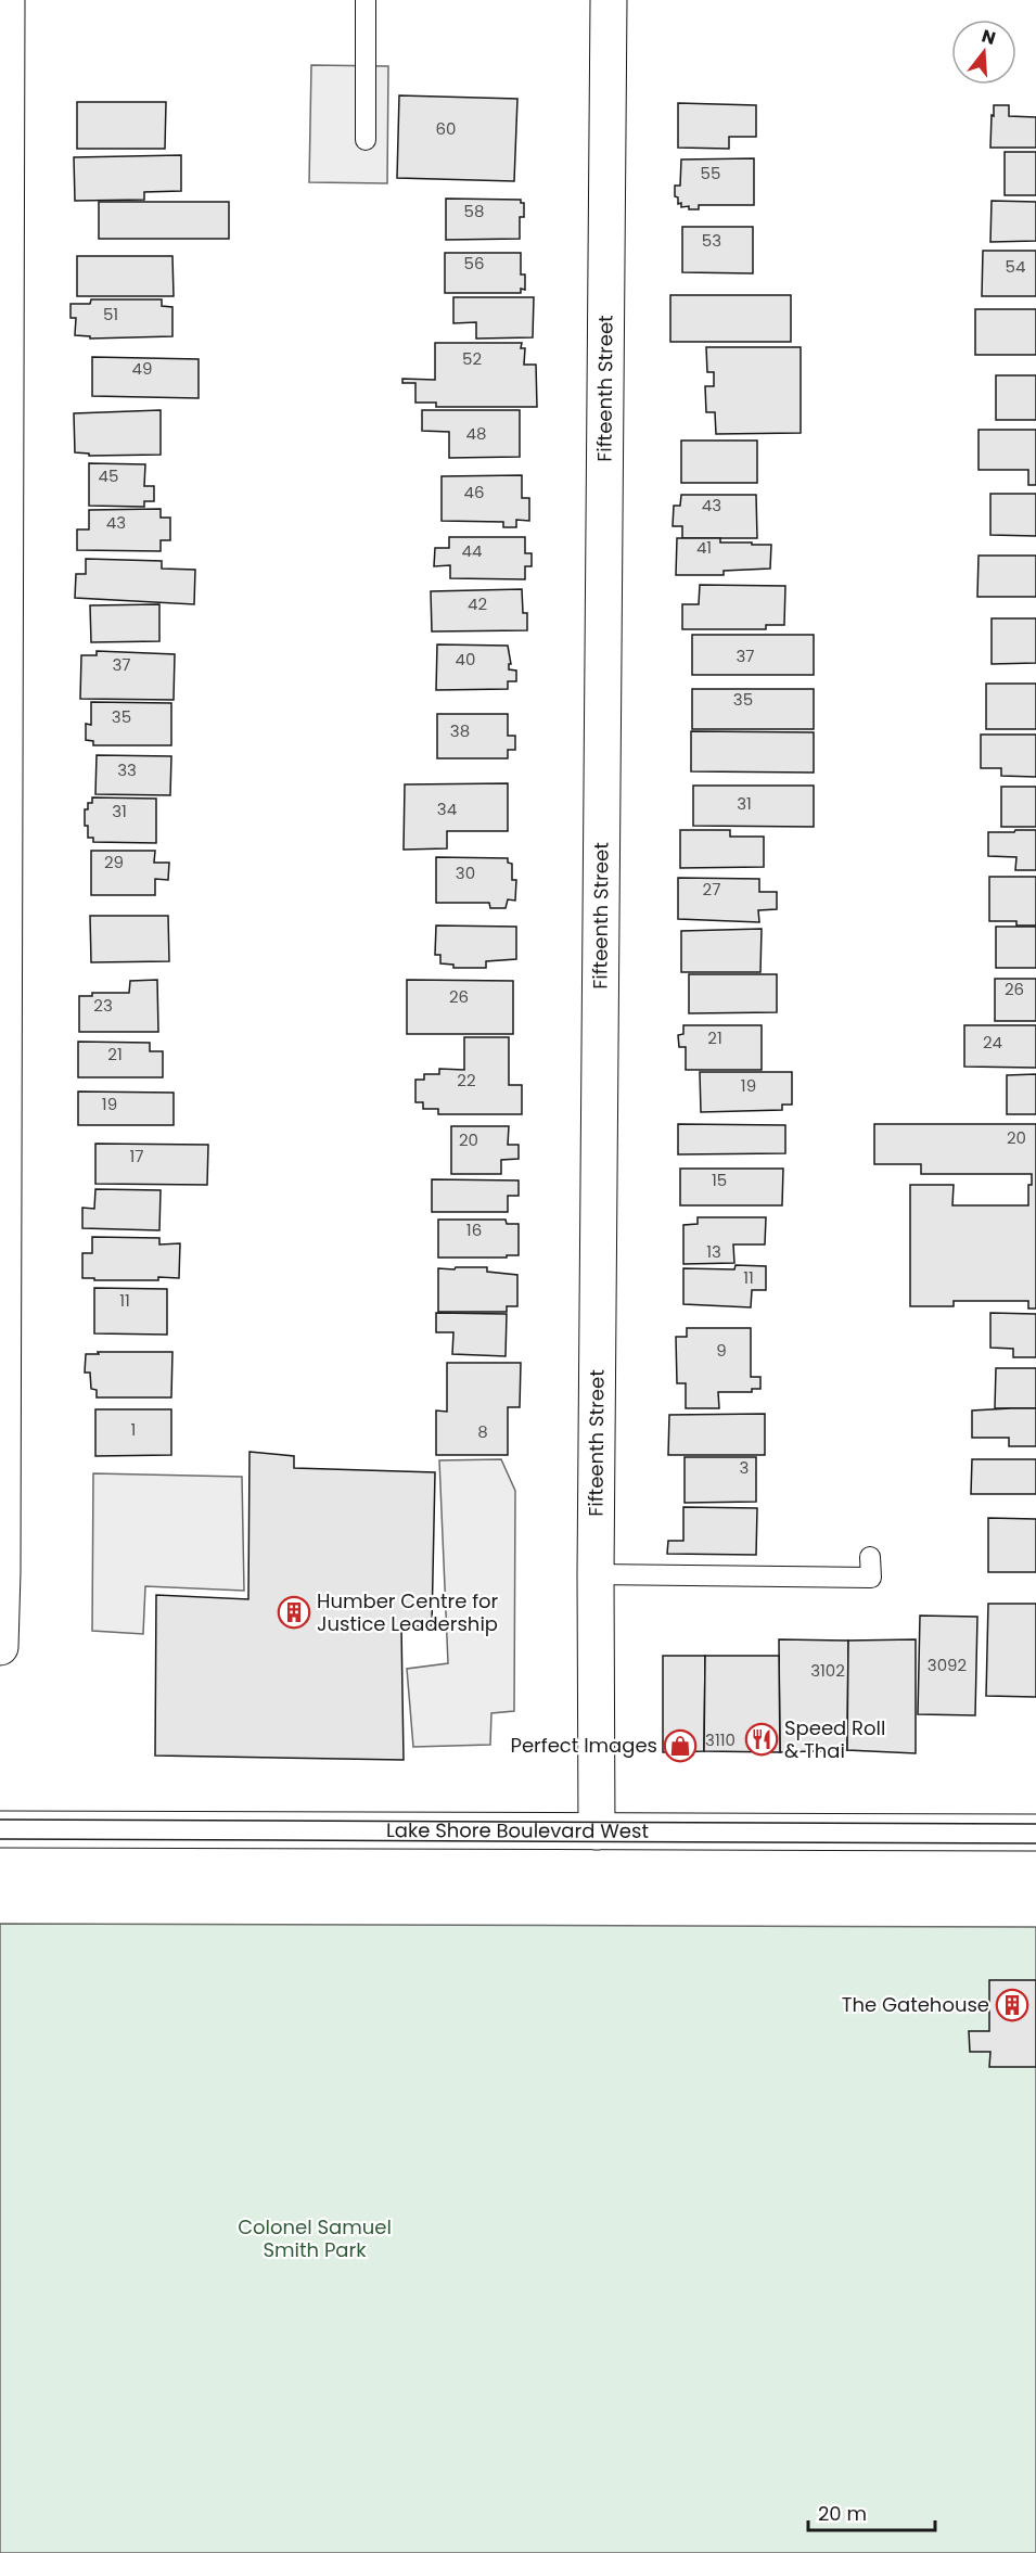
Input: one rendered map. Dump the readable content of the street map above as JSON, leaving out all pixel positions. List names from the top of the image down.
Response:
{
  "streets": {
    "street": ["Fifteenth Street", "Lake Shore Boulevard West"]
  },
  "crossings": [
    ["Fifteenth Street", "Lake Shore Boulevard West"]
  ],
  "parks": ["Colonel Samuel Smith Park"],
  "places": {
    "building": ["Humber Centre for Justice Leadership", "The Gatehouse"],
    "restaurant": ["Speed Roll & Thai"],
    "shop": ["Perfect Images"]
  },
  "house_numbers": [
    "60",
    "55",
    "58",
    "53",
    "56",
    "54",
    "51",
    "52",
    "49",
    "48",
    "45",
    "46",
    "43",
    "43",
    "41",
    "44",
    "42",
    "37",
    "40",
    "37",
    "35",
    "35",
    "38",
    "33",
    "31",
    "34",
    "31",
    "29",
    "30",
    "27",
    "26",
    "26",
    "23",
    "21",
    "24",
    "21",
    "22",
    "19",
    "19",
    "20",
    "20",
    "17",
    "15",
    "16",
    "13",
    "11",
    "11",
    "9",
    "1",
    "8",
    "3",
    "3092",
    "3102",
    "3110"
  ],
  "scale_bar": "20 m",
  "north": "top"
}
